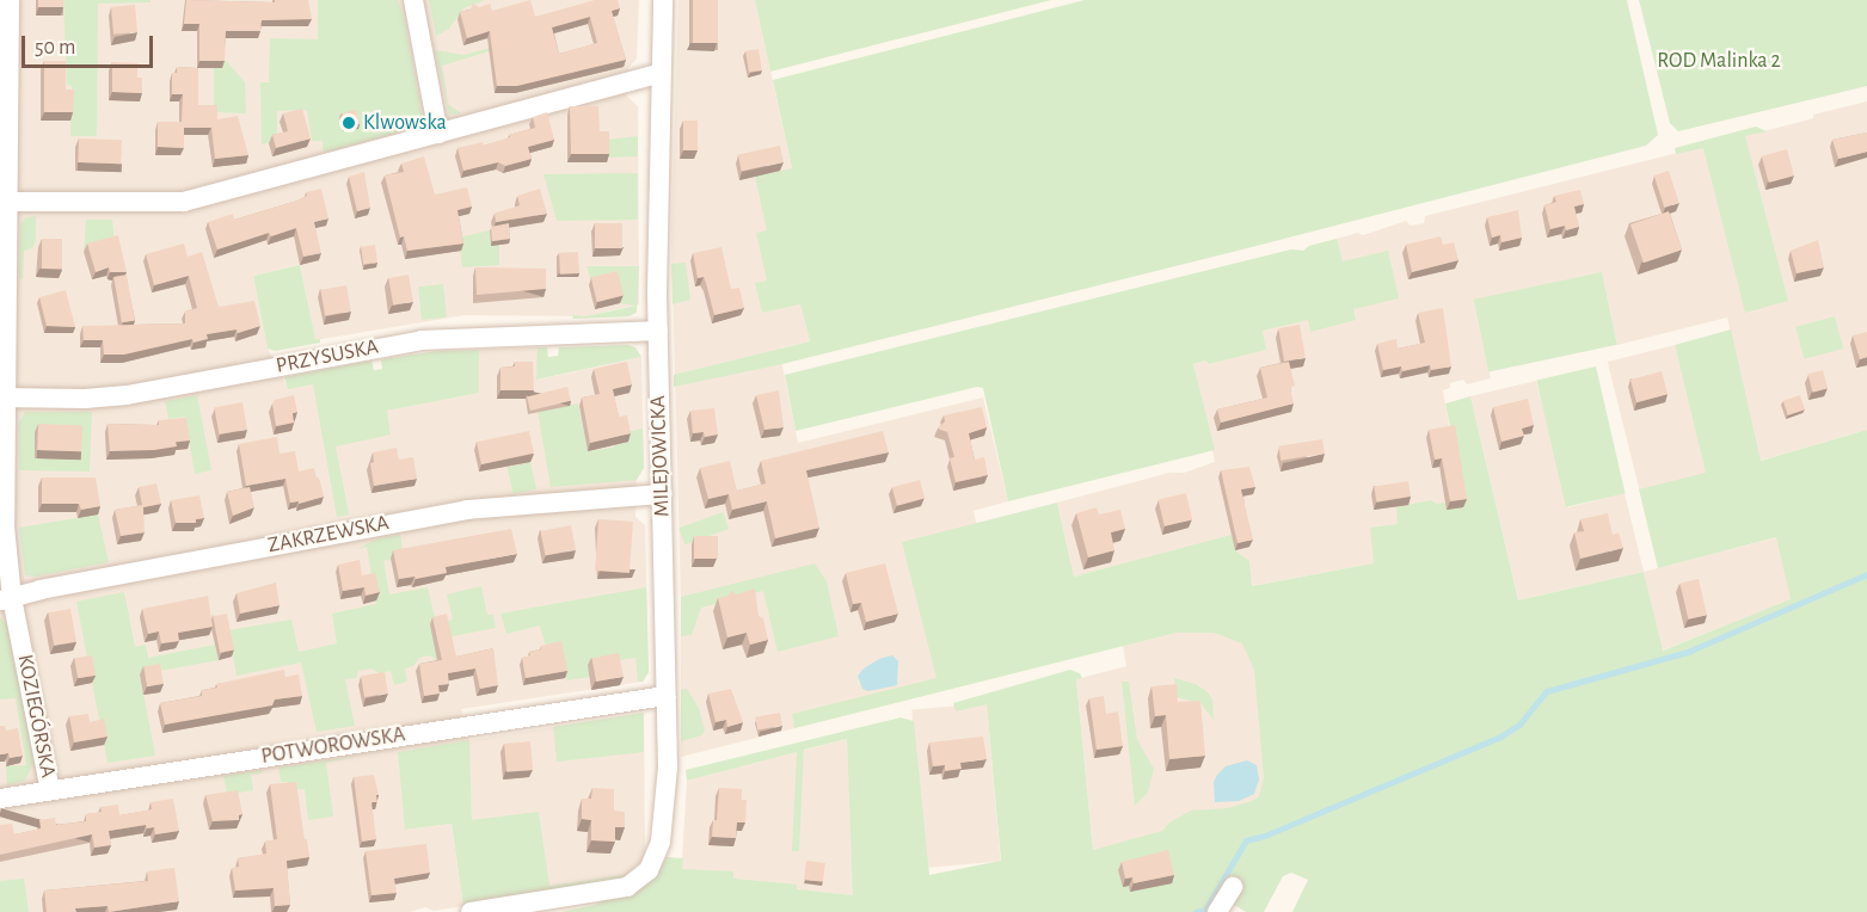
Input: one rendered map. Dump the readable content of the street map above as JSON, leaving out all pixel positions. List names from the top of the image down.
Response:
{
  "streets": {
    "street": [
      "PRZYSUSKA",
      "MILEJOWICKA",
      "ZAKRZEWSKA",
      "KOZIEGÓRSKA",
      "POTWOROWSKA"
    ]
  },
  "crossings": [
    ["PRZYSUSKA", "MILEJOWICKA"],
    ["PRZYSUSKA", "KOZIEGÓRSKA"],
    ["MILEJOWICKA", "ZAKRZEWSKA"],
    ["MILEJOWICKA", "POTWOROWSKA"],
    ["ZAKRZEWSKA", "KOZIEGÓRSKA"],
    ["KOZIEGÓRSKA", "POTWOROWSKA"]
  ],
  "parks": ["ROD Malinka 2"],
  "places": ["Klwowska"],
  "scale_bar": "50 m"
}
